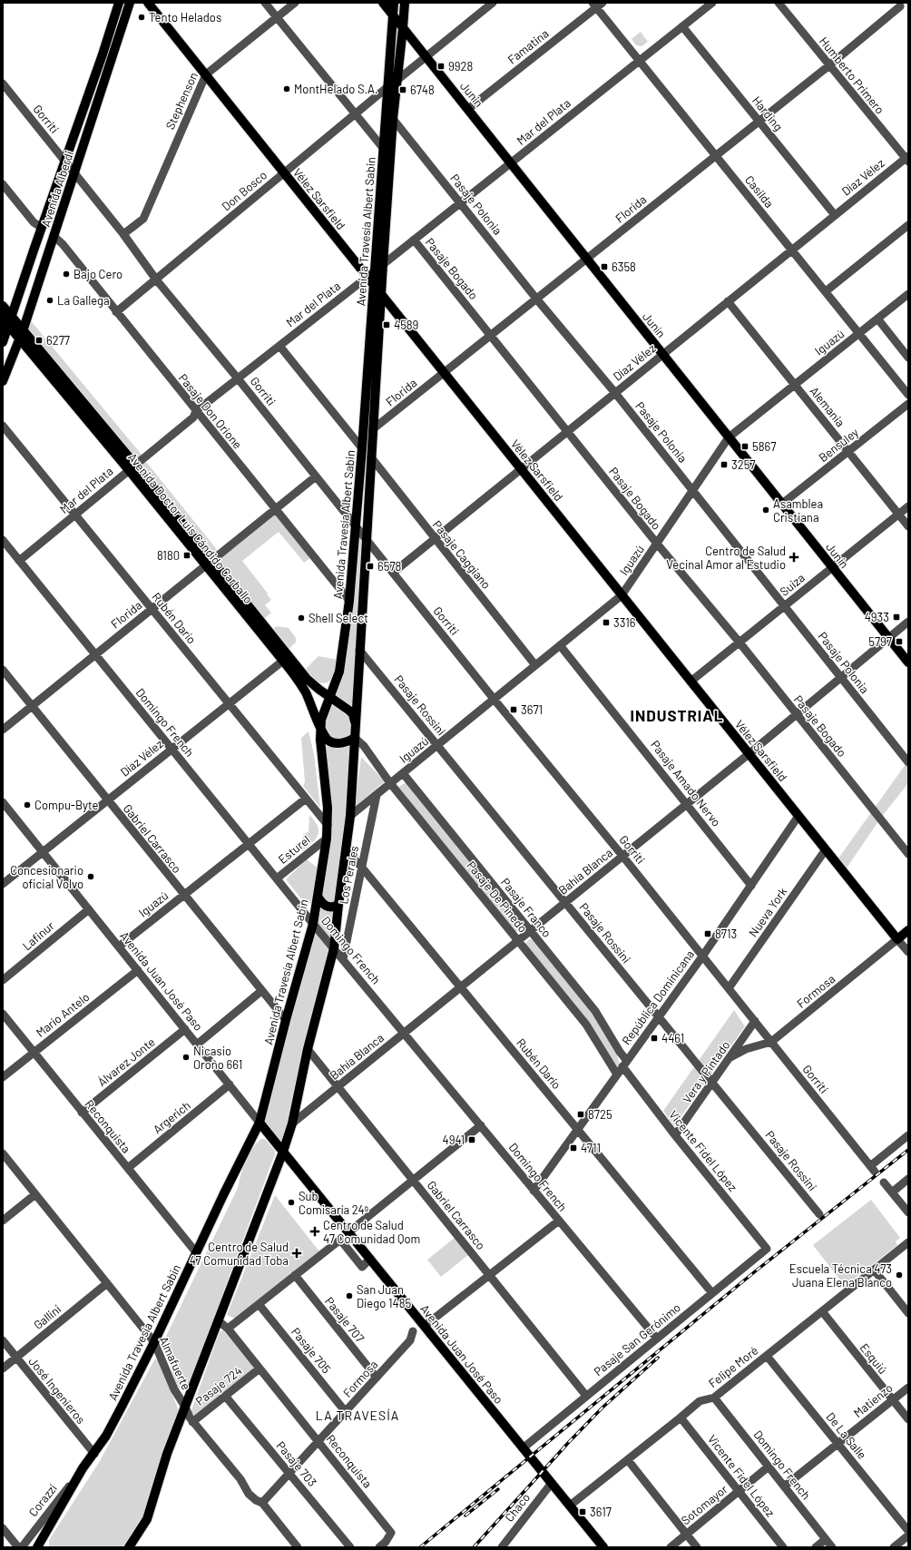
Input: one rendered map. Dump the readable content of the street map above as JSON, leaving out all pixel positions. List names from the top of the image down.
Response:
{
  "streets": {
    "main road": [
      "Junín",
      "Avenida Alberdi",
      "Vélez Sarsfield",
      "Avenida Travesía Albert Sabin",
      "Avenida Doctor Luis Cándido Carballo",
      "Avenida Juan José Paso",
      "Formosa"
    ],
    "street": [
      "Famatina",
      "Humberto Primero",
      "Stephenson",
      "Harding",
      "Gorriti",
      "Mar del Plata",
      "Díaz Vélez",
      "Don Bosco",
      "Casilda",
      "Pasaje Polonia",
      "Florida",
      "Pasaje Bogado",
      "Iguazú",
      "Alemania",
      "Pasaje Don Orione",
      "Bensuley",
      "Pasaje Caggiano",
      "Suiza",
      "Rubén Darío",
      "Pasaje Rossini",
      "Domingo French",
      "Pasaje Amado Nervo",
      "Gabriel Carrasco",
      "Esturel",
      "Bahía Blanca",
      "Los Perales",
      "Pasaje De Pinedo",
      "Pasaje Franco",
      "Nueva York",
      "Lafinur",
      "República Dominicana",
      "Mario Antelo",
      "Álvarez Jonte",
      "Vera y Pintado",
      "Argerich",
      "Reconquista",
      "Vicente Fidel López",
      "Gallini",
      "Pasaje 707",
      "Pasaje San Gerónimo",
      "Pasaje 705",
      "Esquiú",
      "Almafuerte",
      "Felipe Moré",
      "Pasaje 724",
      "José Ingenieros",
      "Matienzo",
      "De La Salle",
      "Pasaje 703",
      "Corazzi",
      "Sotomayor",
      "Chaco"
    ]
  },
  "crossings": [
    ["Famatina", "Junín"],
    ["Famatina", "Casilda"],
    ["Humberto Primero", "Díaz Vélez"],
    ["Humberto Primero", "Florida"],
    ["Junín", "Mar del Plata"],
    ["Junín", "Díaz Vélez"],
    ["Junín", "Florida"],
    ["Junín", "Avenida Travesía Albert Sabin"],
    ["Junín", "Iguazú"],
    ["Junín", "Bensuley"],
    ["Junín", "Suiza"],
    ["Junín", "Bahía Blanca"],
    ["Stephenson", "Gorriti"],
    ["Stephenson", "Vélez Sarsfield"],
    ["Harding", "Mar del Plata"],
    ["Harding", "Díaz Vélez"],
    ["Harding", "Florida"],
    ["Gorriti", "Mar del Plata"],
    ["Gorriti", "Díaz Vélez"],
    ["Gorriti", "Avenida Alberdi"],
    ["Gorriti", "Don Bosco"],
    ["Gorriti", "Florida"],
    ["Gorriti", "Avenida Travesía Albert Sabin"],
    ["Gorriti", "Iguazú"],
    ["Gorriti", "Bahía Blanca"],
    ["Gorriti", "Nueva York"],
    ["Gorriti", "Formosa"],
    ["Gorriti", "República Dominicana"],
    ["Gorriti", "Vera y Pintado"],
    ["Mar del Plata", "Casilda"],
    ["Mar del Plata", "Vélez Sarsfield"],
    ["Mar del Plata", "Pasaje Polonia"],
    ["Mar del Plata", "Avenida Travesía Albert Sabin"],
    ["Mar del Plata", "Pasaje Bogado"],
    ["Mar del Plata", "Pasaje Don Orione"],
    ["Mar del Plata", "Avenida Doctor Luis Cándido Carballo"],
    ["Mar del Plata", "Rubén Darío"],
    ["Mar del Plata", "Domingo French"],
    ["Díaz Vélez", "Casilda"],
    ["Díaz Vélez", "Vélez Sarsfield"],
    ["Díaz Vélez", "Pasaje Polonia"],
    ["Díaz Vélez", "Pasaje Bogado"],
    ["Díaz Vélez", "Alemania"],
    ["Díaz Vélez", "Avenida Doctor Luis Cándido Carballo"],
    ["Díaz Vélez", "Pasaje Caggiano"],
    ["Díaz Vélez", "Rubén Darío"],
    ["Díaz Vélez", "Domingo French"],
    ["Díaz Vélez", "Gabriel Carrasco"],
    ["Díaz Vélez", "Avenida Juan José Paso"],
    ["Avenida Alberdi", "Pasaje Don Orione"],
    ["Avenida Alberdi", "Avenida Doctor Luis Cándido Carballo"],
    ["Don Bosco", "Vélez Sarsfield"],
    ["Don Bosco", "Avenida Travesía Albert Sabin"],
    ["Don Bosco", "Pasaje Don Orione"],
    ["Casilda", "Florida"],
    ["Casilda", "Iguazú"],
    ["Vélez Sarsfield", "Florida"],
    ["Vélez Sarsfield", "Avenida Travesía Albert Sabin"],
    ["Vélez Sarsfield", "Iguazú"],
    ["Vélez Sarsfield", "Suiza"],
    ["Vélez Sarsfield", "Bahía Blanca"],
    ["Vélez Sarsfield", "Nueva York"],
    ["Vélez Sarsfield", "Formosa"],
    ["Vélez Sarsfield", "República Dominicana"],
    ["Pasaje Polonia", "Florida"],
    ["Pasaje Polonia", "Avenida Travesía Albert Sabin"],
    ["Pasaje Polonia", "Iguazú"],
    ["Pasaje Polonia", "Suiza"],
    ["Pasaje Polonia", "Bahía Blanca"],
    ["Florida", "Avenida Travesía Albert Sabin"],
    ["Florida", "Pasaje Bogado"],
    ["Florida", "Pasaje Don Orione"],
    ["Florida", "Avenida Doctor Luis Cándido Carballo"],
    ["Florida", "Rubén Darío"],
    ["Florida", "Domingo French"],
    ["Florida", "Gabriel Carrasco"],
    ["Avenida Travesía Albert Sabin", "Iguazú"],
    ["Avenida Travesía Albert Sabin", "Pasaje Don Orione"],
    ["Avenida Travesía Albert Sabin", "Avenida Doctor Luis Cándido Carballo"],
    ["Avenida Travesía Albert Sabin", "Pasaje Caggiano"],
    ["Avenida Travesía Albert Sabin", "Rubén Darío"],
    ["Avenida Travesía Albert Sabin", "Pasaje Rossini"],
    ["Avenida Travesía Albert Sabin", "Domingo French"],
    ["Avenida Travesía Albert Sabin", "Gabriel Carrasco"],
    ["Avenida Travesía Albert Sabin", "Esturel"],
    ["Avenida Travesía Albert Sabin", "Bahía Blanca"],
    ["Avenida Travesía Albert Sabin", "Pasaje De Pinedo"],
    ["Avenida Travesía Albert Sabin", "Avenida Juan José Paso"],
    ["Avenida Travesía Albert Sabin", "Reconquista"],
    ["Avenida Travesía Albert Sabin", "Almafuerte"],
    ["Avenida Travesía Albert Sabin", "José Ingenieros"],
    ["Avenida Travesía Albert Sabin", "Corazzi"],
    ["Pasaje Bogado", "Iguazú"],
    ["Pasaje Bogado", "Suiza"],
    ["Pasaje Bogado", "Bahía Blanca"],
    ["Iguazú", "Alemania"],
    ["Iguazú", "Pasaje Caggiano"],
    ["Iguazú", "Rubén Darío"],
    ["Iguazú", "Pasaje Rossini"],
    ["Iguazú", "Domingo French"],
    ["Iguazú", "Pasaje Amado Nervo"],
    ["Iguazú", "Gabriel Carrasco"],
    ["Iguazú", "Los Perales"],
    ["Iguazú", "Pasaje De Pinedo"],
    ["Iguazú", "Pasaje Franco"],
    ["Iguazú", "Avenida Juan José Paso"],
    ["Alemania", "Bensuley"],
    ["Alemania", "Suiza"],
    ["Avenida Doctor Luis Cándido Carballo", "Pasaje De Pinedo"],
    ["Rubén Darío", "Bahía Blanca"],
    ["Rubén Darío", "Los Perales"],
    ["Rubén Darío", "República Dominicana"],
    ["Rubén Darío", "Pasaje San Gerónimo"],
    ["Pasaje Rossini", "Bahía Blanca"],
    ["Pasaje Rossini", "República Dominicana"],
    ["Pasaje Rossini", "Vera y Pintado"],
    ["Domingo French", "Esturel"],
    ["Domingo French", "Bahía Blanca"],
    ["Domingo French", "Los Perales"],
    ["Domingo French", "República Dominicana"],
    ["Domingo French", "Pasaje San Gerónimo"],
    ["Domingo French", "Felipe Moré"],
    ["Domingo French", "Matienzo"],
    ["Domingo French", "Sotomayor"],
    ["Pasaje Amado Nervo", "Bahía Blanca"],
    ["Pasaje Amado Nervo", "República Dominicana"],
    ["Gabriel Carrasco", "Bahía Blanca"],
    ["Gabriel Carrasco", "Pasaje San Gerónimo"],
    ["Bahía Blanca", "Pasaje De Pinedo"],
    ["Bahía Blanca", "Pasaje Franco"],
    ["Pasaje De Pinedo", "República Dominicana"],
    ["Pasaje Franco", "República Dominicana"],
    ["Pasaje Franco", "Vicente Fidel López"],
    ["Lafinur", "Avenida Juan José Paso"],
    ["Avenida Juan José Paso", "Mario Antelo"],
    ["Avenida Juan José Paso", "Álvarez Jonte"],
    ["Avenida Juan José Paso", "Argerich"],
    ["Avenida Juan José Paso", "Pasaje San Gerónimo"],
    ["Avenida Juan José Paso", "Felipe Moré"],
    ["Avenida Juan José Paso", "Chaco"],
    ["Formosa", "Vera y Pintado"],
    ["Formosa", "Reconquista"],
    ["Formosa", "Pasaje 707"],
    ["Formosa", "Pasaje 705"],
    ["Formosa", "Almafuerte"],
    ["Formosa", "Pasaje 703"],
    ["República Dominicana", "Vicente Fidel López"],
    ["Mario Antelo", "Reconquista"],
    ["Álvarez Jonte", "Reconquista"],
    ["Vera y Pintado", "Vicente Fidel López"],
    ["Argerich", "Reconquista"],
    ["Reconquista", "Pasaje 724"],
    ["Vicente Fidel López", "Pasaje San Gerónimo"],
    ["Vicente Fidel López", "Felipe Moré"],
    ["Vicente Fidel López", "Sotomayor"],
    ["Gallini", "Almafuerte"],
    ["Gallini", "José Ingenieros"],
    ["Esquiú", "Felipe Moré"],
    ["Esquiú", "Matienzo"],
    ["Almafuerte", "Pasaje 724"],
    ["Felipe Moré", "De La Salle"],
    ["Pasaje 724", "Pasaje 703"],
    ["Matienzo", "De La Salle"]
  ],
  "districts": ["INDUSTRIAL", "LA TRAVESÍA"],
  "places": {
    "other": [
      "Tento Helados",
      "MontHelado S.A.",
      "Bajo Cero",
      "La Gallega",
      "Asamblea Cristiana",
      "Shell Select",
      "Compu-Byte",
      "Concesionario oficial Volvo",
      "Nicasio Oroño 661",
      "Sub Comisaría 24ª",
      "Escuela Técnica 473 Juana Elena Blanco",
      "San Juan Diego 1485"
    ],
    "transit": [
      "9928",
      "6748",
      "6358",
      "4589",
      "6277",
      "5867",
      "3257",
      "8180",
      "6578",
      "4933",
      "3316",
      "5797",
      "3671",
      "8713",
      "4461",
      "8725",
      "4941",
      "4711",
      "3617"
    ],
    "health": ["Centro de Salud Vecinal Amor al Estudio", "Centro de Salud 47 Comunidad Qom", "Centro de Salud 47 Comunidad Toba"]
  }
}
